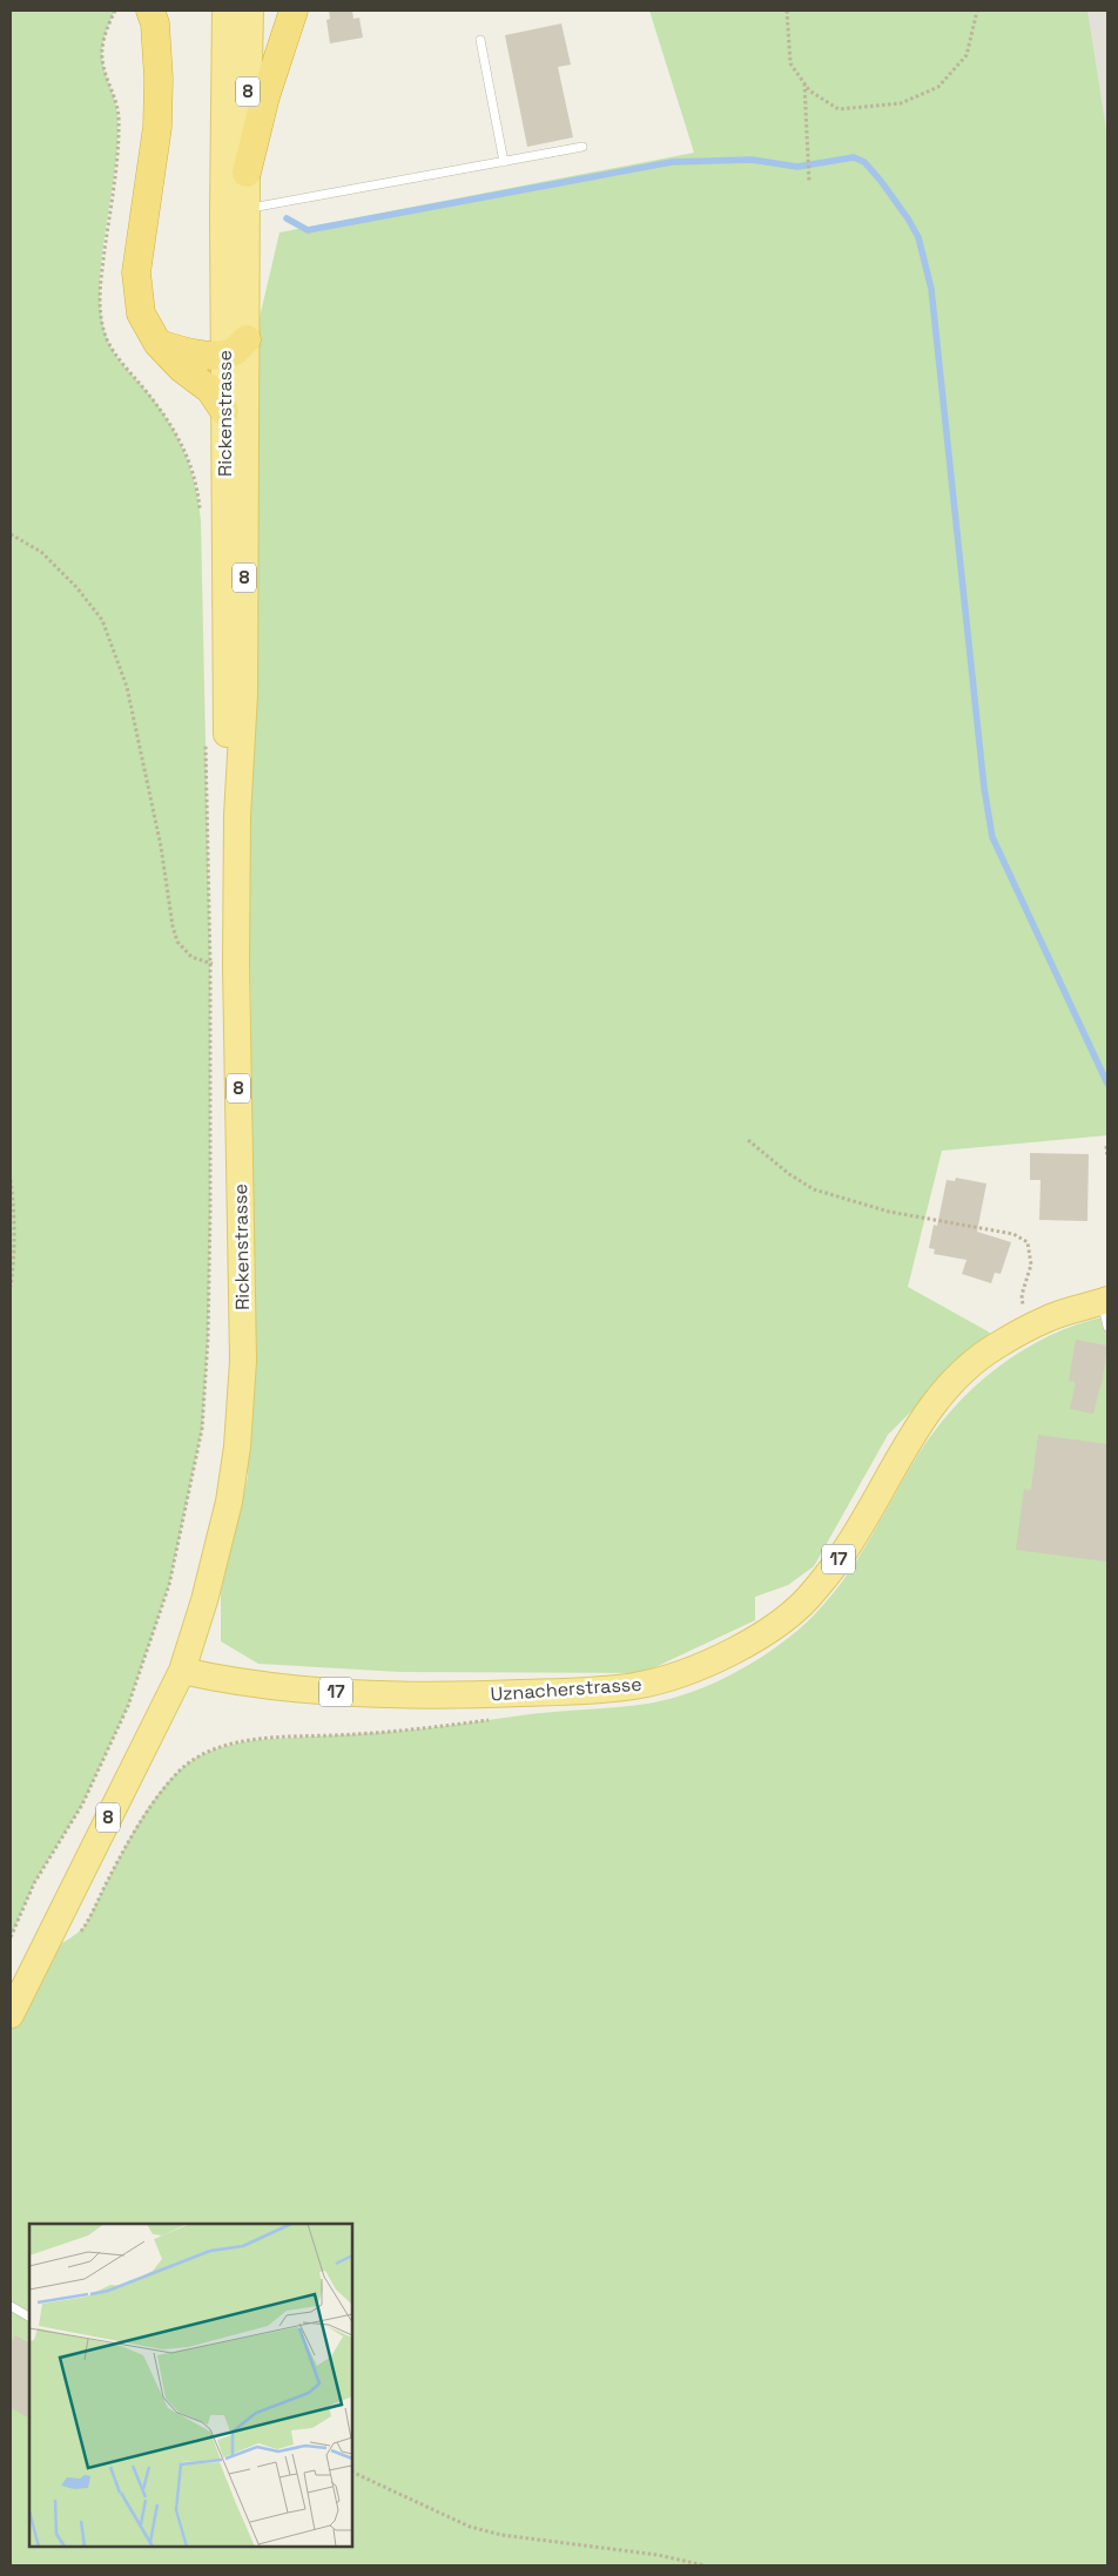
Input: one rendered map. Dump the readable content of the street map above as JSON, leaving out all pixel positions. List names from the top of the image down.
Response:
{
  "streets": {
    "main road": [
      "8",
      "Rickenstrasse",
      "17",
      "Uznacherstrasse"
    ]
  },
  "crossings": [
    ["8", "Rickenstrasse"],
    ["8", "Uznacherstrasse"],
    ["Rickenstrasse", "Uznacherstrasse"]
  ]
}
